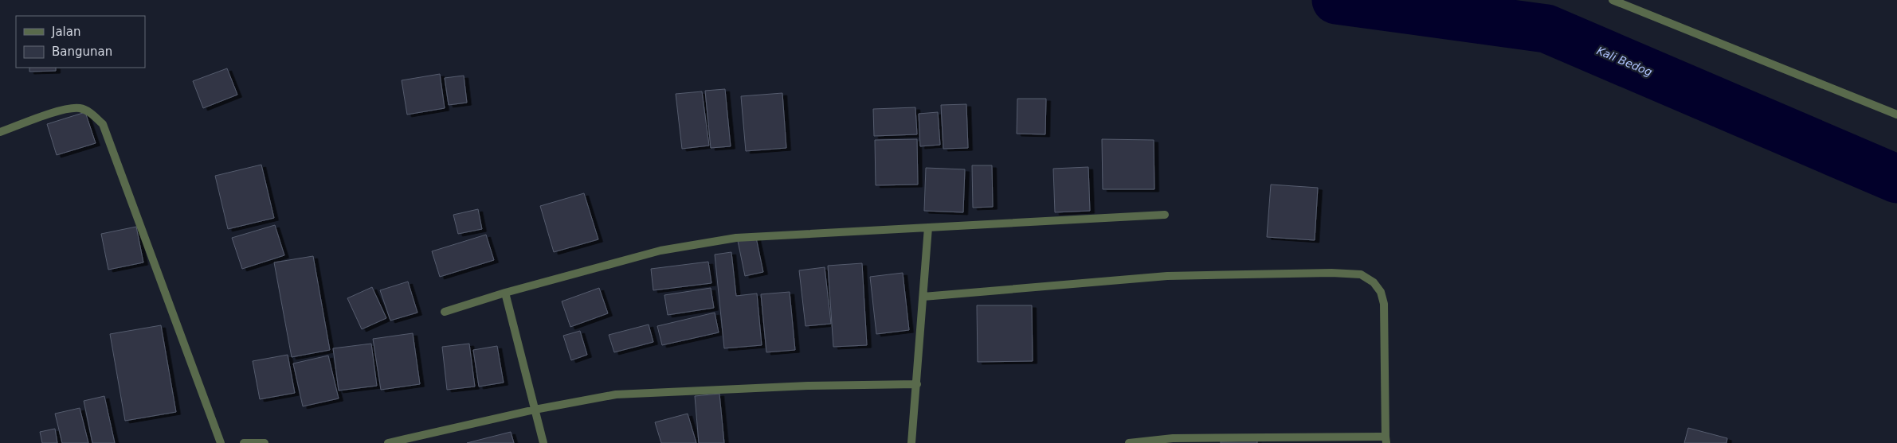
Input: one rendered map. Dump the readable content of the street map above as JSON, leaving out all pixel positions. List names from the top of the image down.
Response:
{
  "water": ["Kali Bedog"],
  "legend": ["Jalan", "Bangunan"]
}
